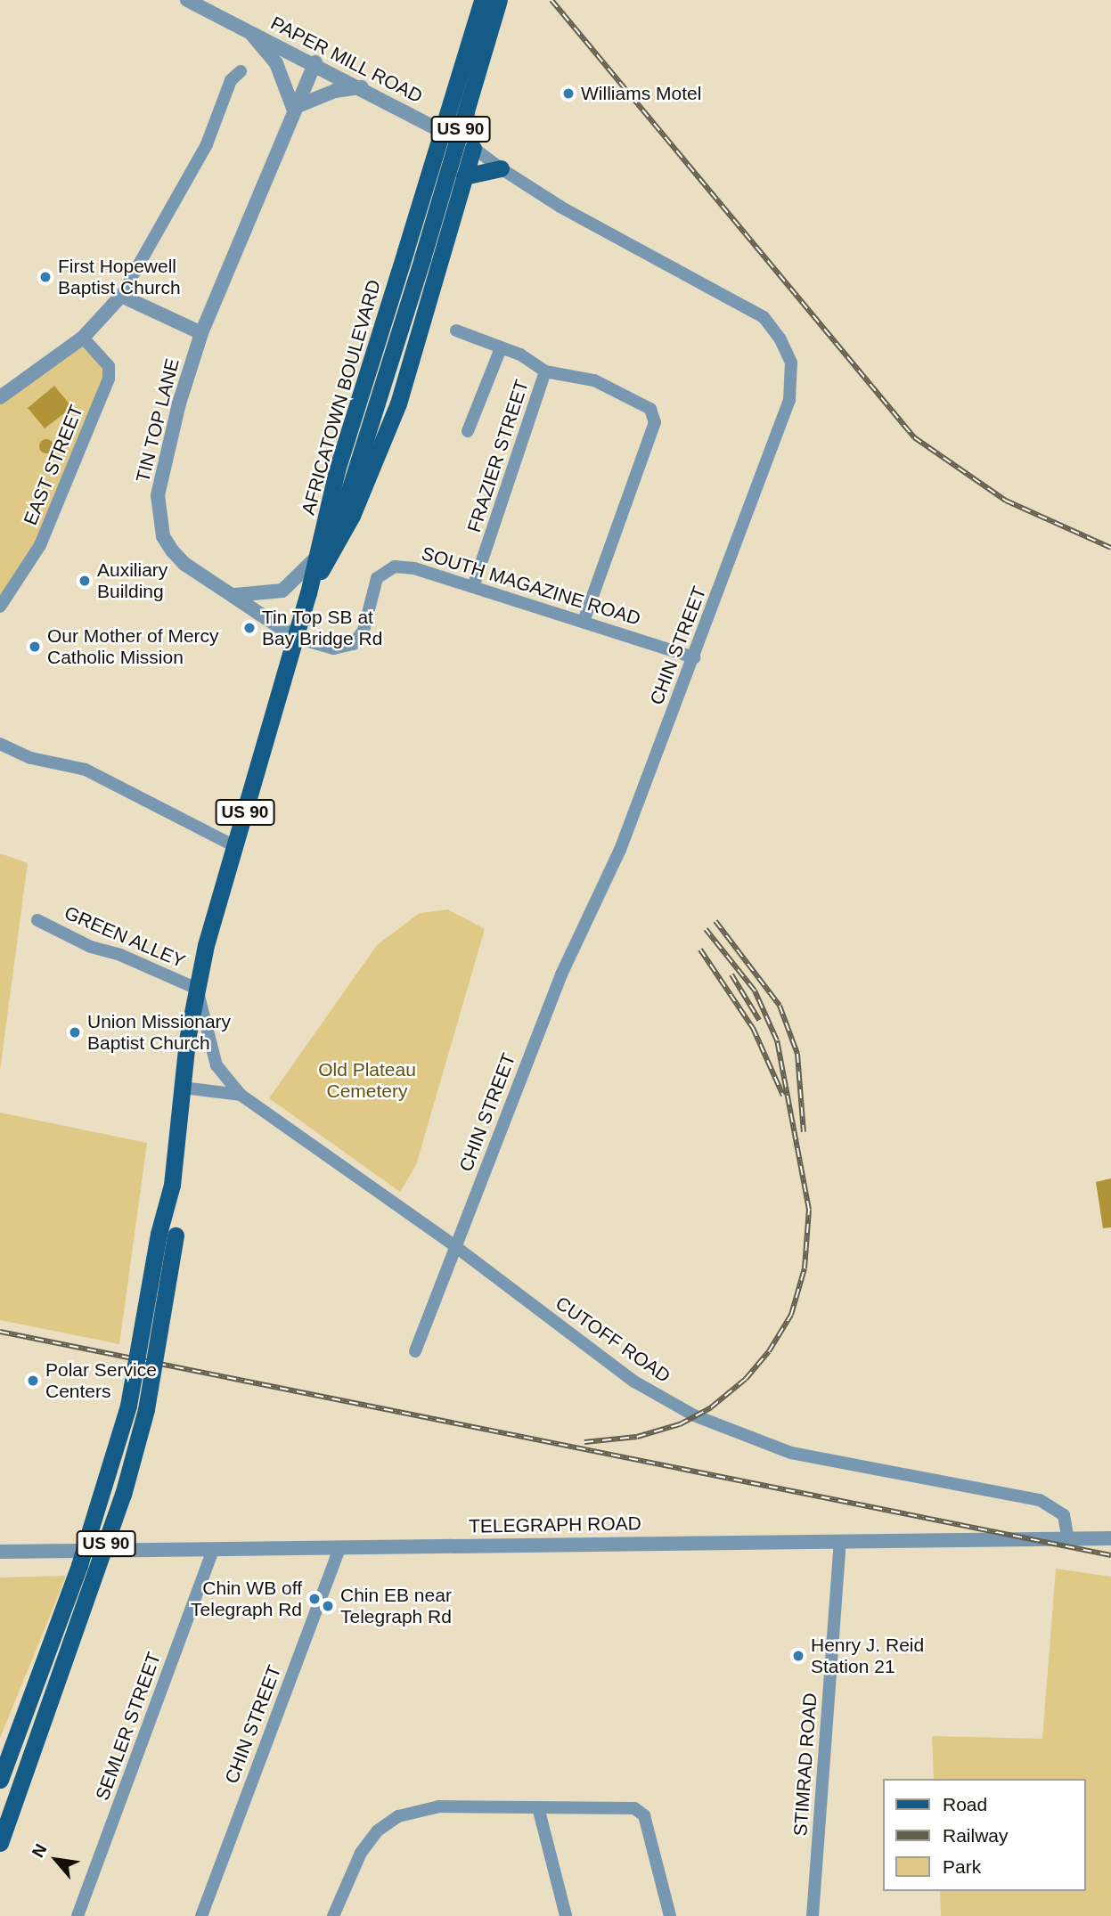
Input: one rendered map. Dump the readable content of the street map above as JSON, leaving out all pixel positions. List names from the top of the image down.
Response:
{
  "streets": {
    "main road": ["US 90", "AFRICATOWN BOULEVARD"],
    "street": [
      "PAPER MILL ROAD",
      "TIN TOP LANE",
      "FRAZIER STREET",
      "EAST STREET",
      "SOUTH MAGAZINE ROAD",
      "CHIN STREET",
      "GREEN ALLEY",
      "CUTOFF ROAD",
      "TELEGRAPH ROAD",
      "SEMLER STREET",
      "STIMRAD ROAD"
    ]
  },
  "crossings": [
    ["PAPER MILL ROAD", "TIN TOP LANE"],
    ["PAPER MILL ROAD", "CHIN STREET"],
    ["AFRICATOWN BOULEVARD", "TIN TOP LANE"],
    ["AFRICATOWN BOULEVARD", "SOUTH MAGAZINE ROAD"],
    ["AFRICATOWN BOULEVARD", "GREEN ALLEY"],
    ["AFRICATOWN BOULEVARD", "CUTOFF ROAD"],
    ["TIN TOP LANE", "SOUTH MAGAZINE ROAD"],
    ["FRAZIER STREET", "SOUTH MAGAZINE ROAD"],
    ["SOUTH MAGAZINE ROAD", "CHIN STREET"],
    ["CHIN STREET", "CUTOFF ROAD"],
    ["CHIN STREET", "TELEGRAPH ROAD"],
    ["GREEN ALLEY", "CUTOFF ROAD"],
    ["CUTOFF ROAD", "TELEGRAPH ROAD"],
    ["TELEGRAPH ROAD", "SEMLER STREET"],
    ["TELEGRAPH ROAD", "STIMRAD ROAD"]
  ],
  "parks": ["Old Plateau Cemetery"],
  "places": [
    "Williams Motel",
    "First Hopewell Baptist Church",
    "Auxiliary Building",
    "Tin Top SB at Bay Bridge Rd",
    "Our Mother of Mercy Catholic Mission",
    "Union Missionary Baptist Church",
    "Polar Service Centers",
    "Chin WB off Telegraph Rd",
    "Chin EB near Telegraph Rd",
    "Henry J. Reid Station 21"
  ],
  "legend": ["Road", "Railway", "Park"],
  "north": "top left"
}
